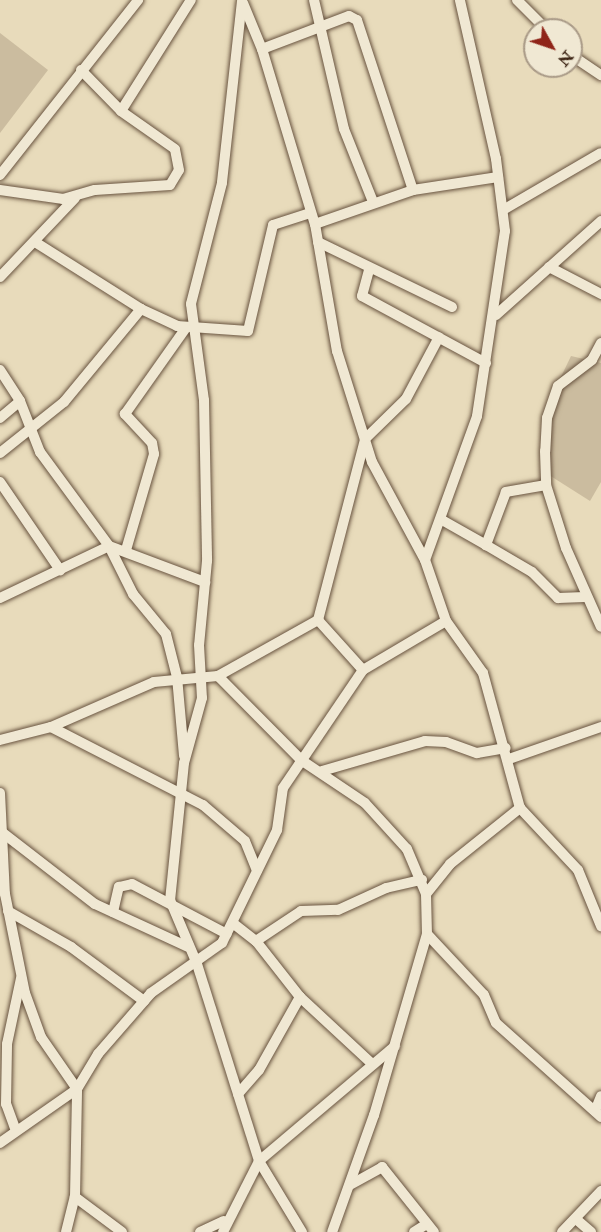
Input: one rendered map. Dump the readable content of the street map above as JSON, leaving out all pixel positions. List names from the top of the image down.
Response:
{
  "north": "bottom right"
}
